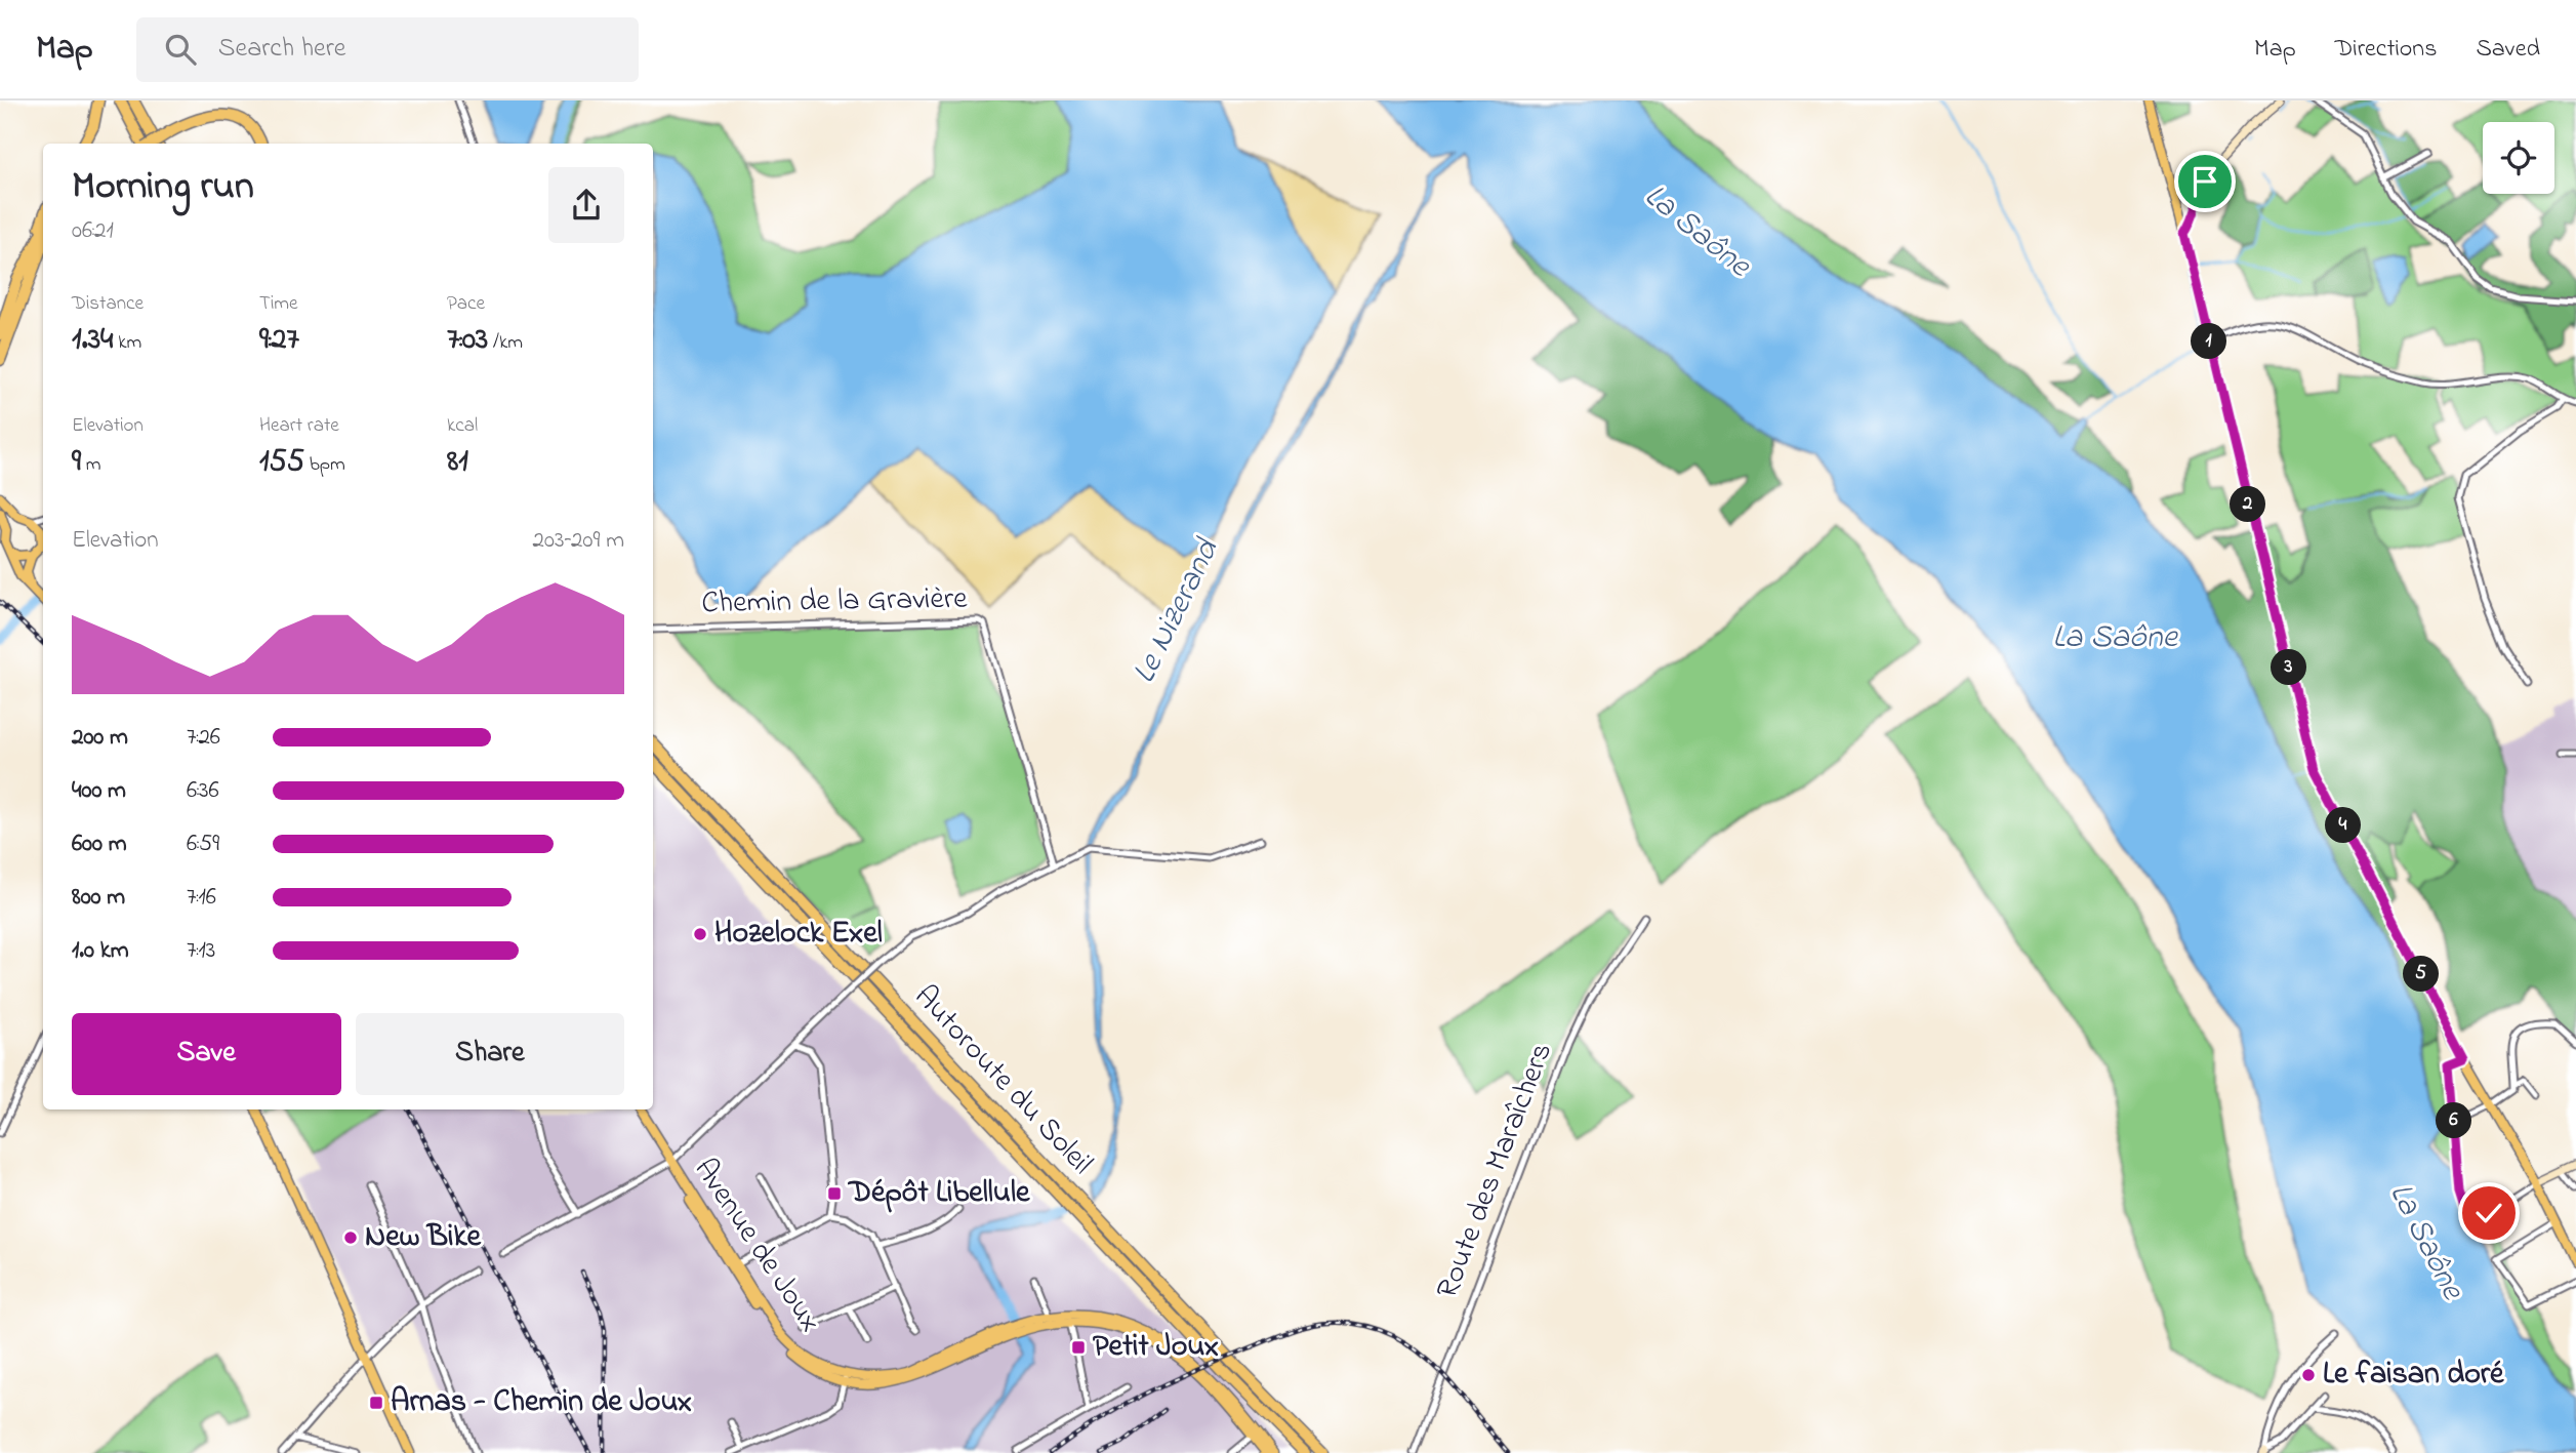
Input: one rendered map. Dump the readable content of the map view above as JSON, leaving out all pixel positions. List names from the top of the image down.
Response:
{
  "streets": {
    "highway": ["Autoroute du Soleil"],
    "main road": ["Avenue de Joux"],
    "street": ["Chemin de la Gravière", "Route des Maraîchers"]
  },
  "water": ["La Saône", "Le Nizerand"],
  "places": {
    "other": ["Hozelock Exel", "New Bike", "Le faisan doré"],
    "transit": ["Dépôt Libellule", "Petit Joux", "Arnas - Chemin de Joux"]
  },
  "page": {
    "header": "Map",
    "search": "Search here",
    "nav": ["Map", "Directions", "Saved"],
    "heading": ["Morning run", "06:21"],
    "stats": [
      ["Distance", "1.34 km"],
      ["Time", "9:27"],
      ["Pace", "7:03 /km"],
      ["Elevation", "9 m"],
      ["Heart rate", "155 bpm"],
      ["kcal", "81"]
    ],
    "pins": [
      "1",
      "2",
      "3",
      "4",
      "5",
      "6"
    ],
    "chart": ["Elevation", "203–209 m"],
    "list": [
      {
        "name": "200 m",
        "note": "7:26"
      },
      {
        "name": "400 m",
        "note": "6:36"
      },
      {
        "name": "600 m",
        "note": "6:59"
      },
      {
        "name": "800 m",
        "note": "7:16"
      },
      {
        "name": "1.0 km",
        "note": "7:13"
      }
    ],
    "buttons": ["Save", "Share"]
  }
}
